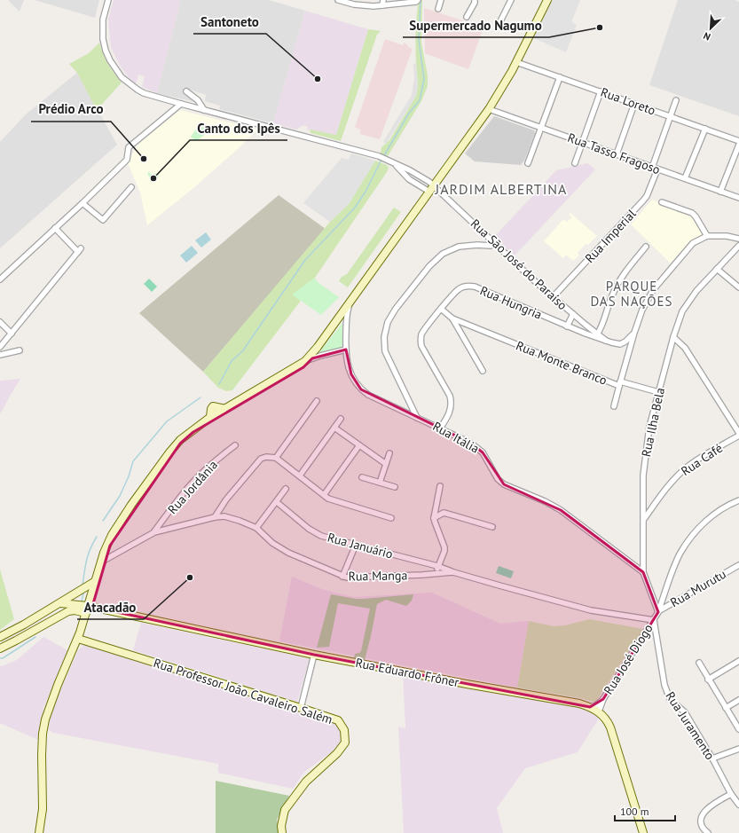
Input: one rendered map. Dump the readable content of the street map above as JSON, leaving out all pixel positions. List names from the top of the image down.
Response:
{
  "streets": {
    "main road": ["Rua Eduardo Frôner", "Rua Professor João Cavaleiro Salém"],
    "street": [
      "Rua Loreto",
      "Rua Tasso Fragoso",
      "Rua Imperial",
      "Rua São José do Paraíso",
      "Rua Hungria",
      "Rua Monte Branco",
      "Rua Ilha Bela",
      "Rua Itália",
      "Rua Café",
      "Rua Jordânia",
      "Rua Januário",
      "Rua Manga",
      "Rua Murutu",
      "Rua José Diogo",
      "Rua Juramento"
    ]
  },
  "crossings": [
    ["Rua Loreto", "Rua Imperial"],
    ["Rua Tasso Fragoso", "Rua Imperial"],
    ["Rua Imperial", "Rua São José do Paraíso"],
    ["Rua São José do Paraíso", "Rua Hungria"],
    ["Rua Hungria", "Rua Monte Branco"],
    ["Rua Hungria", "Rua Itália"],
    ["Rua Ilha Bela", "Rua Itália"],
    ["Rua Ilha Bela", "Rua Café"],
    ["Rua Ilha Bela", "Rua Murutu"],
    ["Rua Ilha Bela", "Rua José Diogo"],
    ["Rua Jordânia", "Rua Manga"],
    ["Rua Januário", "Rua Manga"],
    ["Rua Manga", "Rua José Diogo"],
    ["Rua Manga", "Rua Juramento"],
    ["Rua Murutu", "Rua José Diogo"],
    ["Rua José Diogo", "Rua Eduardo Frôner"],
    ["Rua José Diogo", "Rua Juramento"]
  ],
  "districts": ["JARDIM ALBERTINA", "PARQUE DAS NAÇÕES"],
  "places": [
    "Supermercado Nagumo",
    "Santoneto",
    "Prédio Arco",
    "Canto dos Ipês",
    "Atacadão"
  ],
  "scale_bar": "100 m",
  "north": "bottom left"
}
